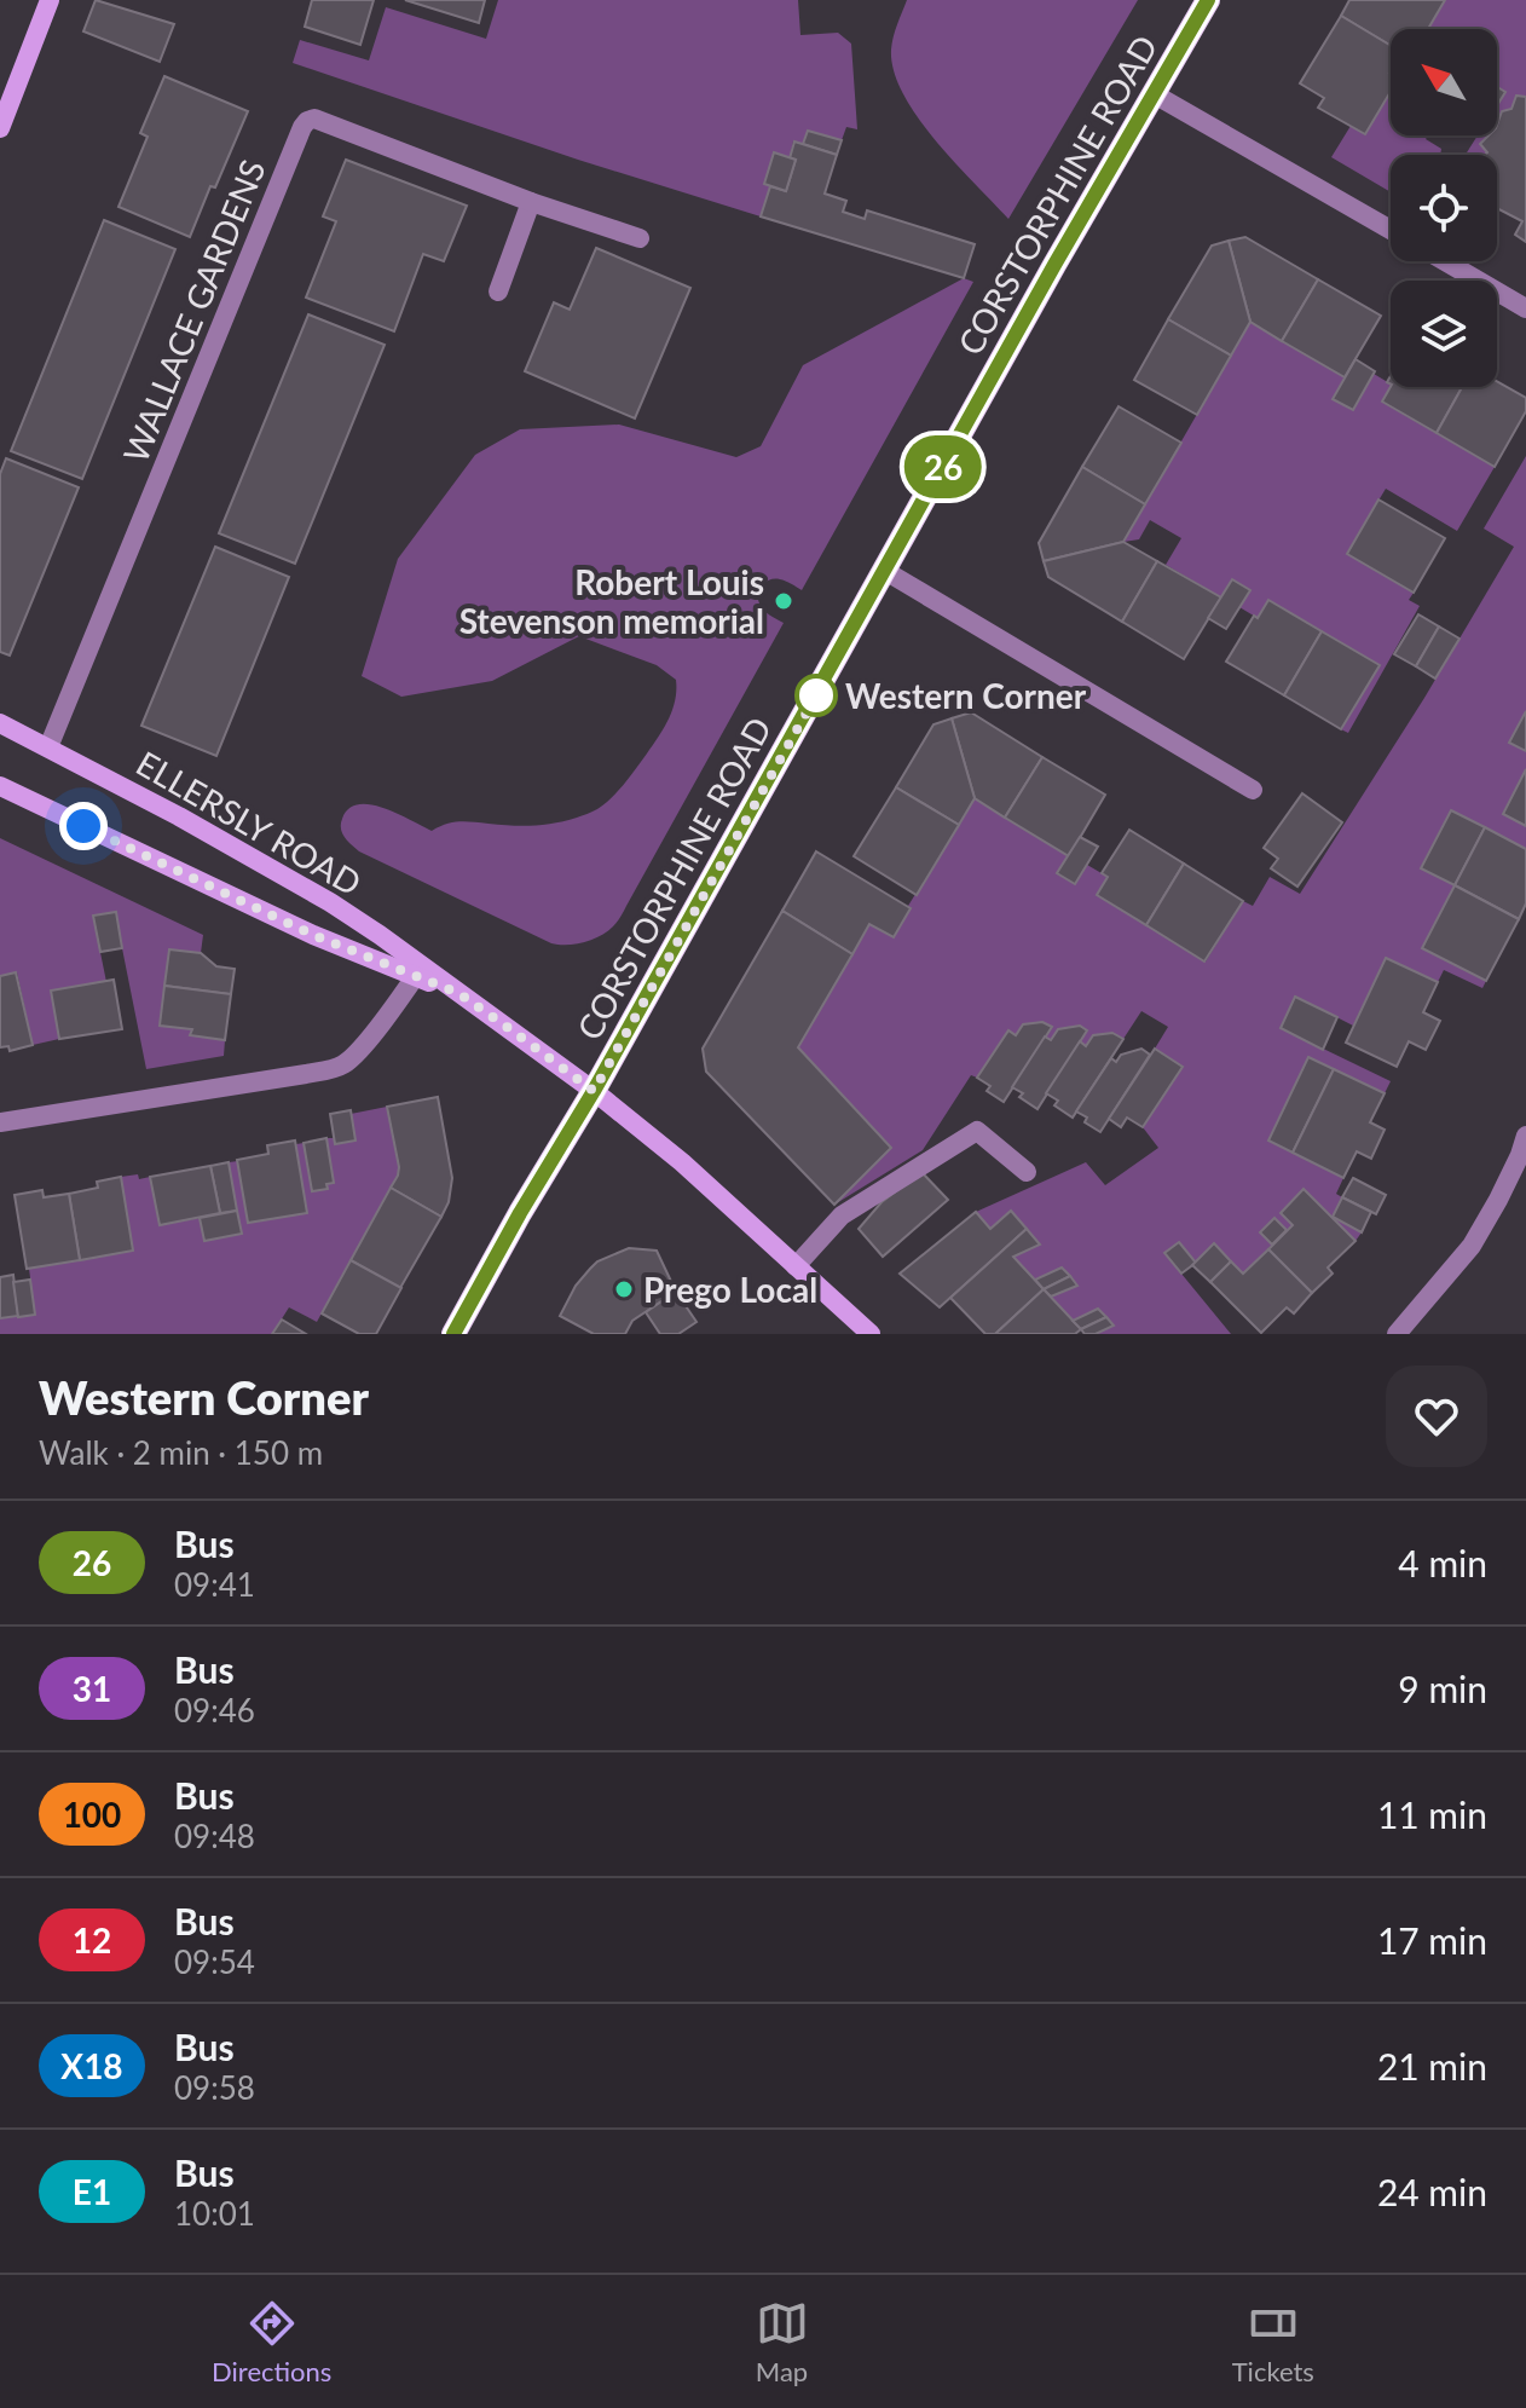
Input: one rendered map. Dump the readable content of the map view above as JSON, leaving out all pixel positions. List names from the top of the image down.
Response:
{
  "streets": {
    "main road": ["CORSTORPHINE ROAD"],
    "street": ["WALLACE GARDENS", "ELLERSLY ROAD"]
  },
  "crossings": [
    ["CORSTORPHINE ROAD", "ELLERSLY ROAD"],
    ["WALLACE GARDENS", "ELLERSLY ROAD"]
  ],
  "places": ["Robert Louis Stevenson memorial", "Western Corner", "Prego Local"],
  "lines": ["bus line 26"],
  "north": "top left",
  "page": {
    "on_map": "26",
    "heading": ["Western Corner", "Walk · 2 min · 150 m"],
    "list": [
      {
        "mark": "26",
        "name": "Bus",
        "note": "09:41",
        "value": "4 min"
      },
      {
        "mark": "31",
        "name": "Bus",
        "note": "09:46",
        "value": "9 min"
      },
      {
        "mark": "100",
        "name": "Bus",
        "note": "09:48",
        "value": "11 min"
      },
      {
        "mark": "12",
        "name": "Bus",
        "note": "09:54",
        "value": "17 min"
      },
      {
        "mark": "X18",
        "name": "Bus",
        "note": "09:58",
        "value": "21 min"
      },
      {
        "mark": "E1",
        "name": "Bus",
        "note": "10:01",
        "value": "24 min"
      }
    ],
    "tabs": ["Directions", "Map", "Tickets"]
  }
}
